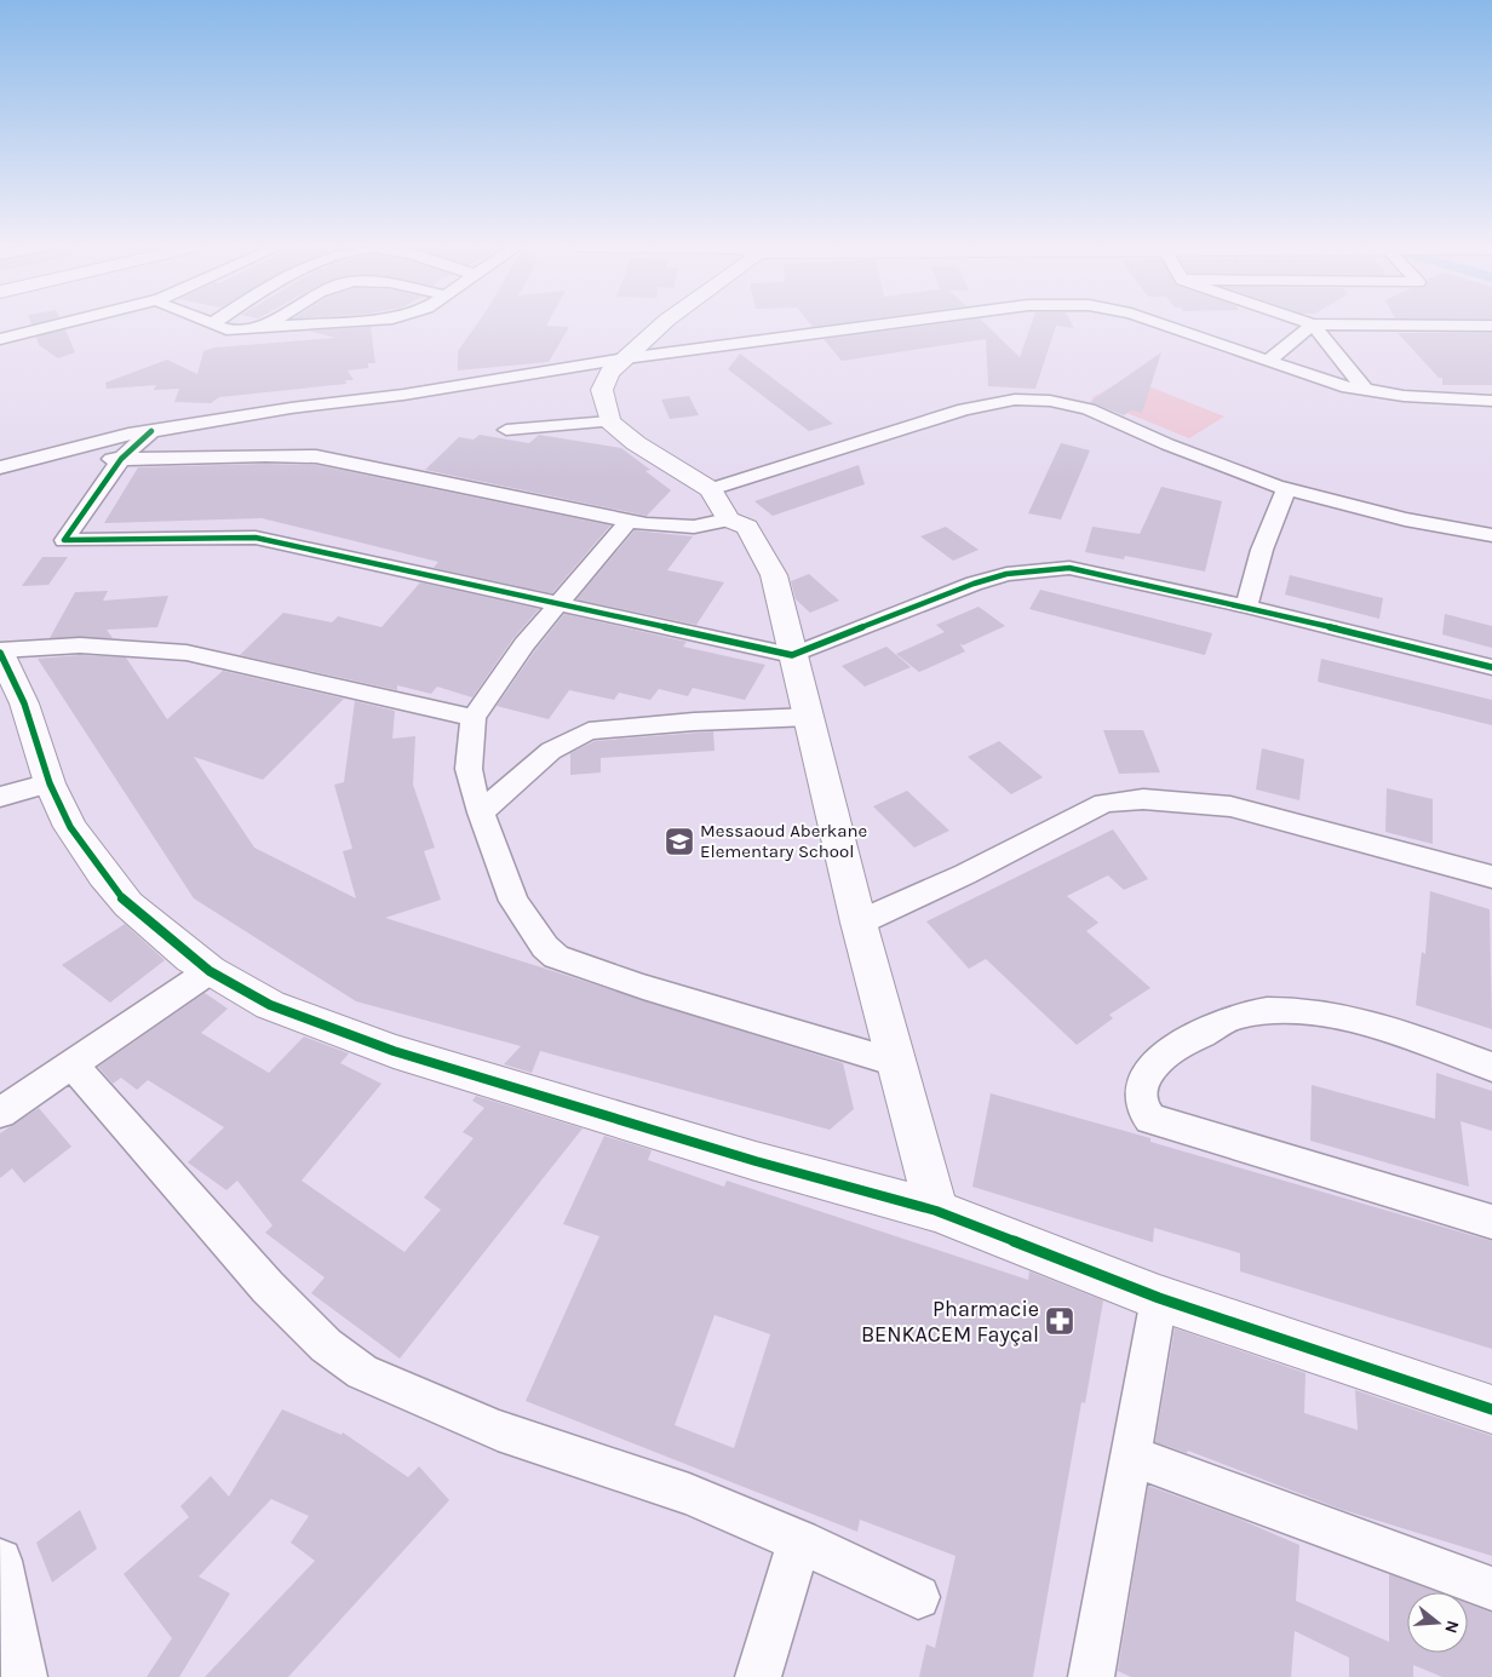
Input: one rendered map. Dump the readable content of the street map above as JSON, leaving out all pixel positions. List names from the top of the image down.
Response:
{
  "places": {
    "school or university": ["Messaoud Aberkane Elementary School"],
    "pharmacy": ["Pharmacie BENKACEM Fayçal"]
  },
  "north": "right"
}
